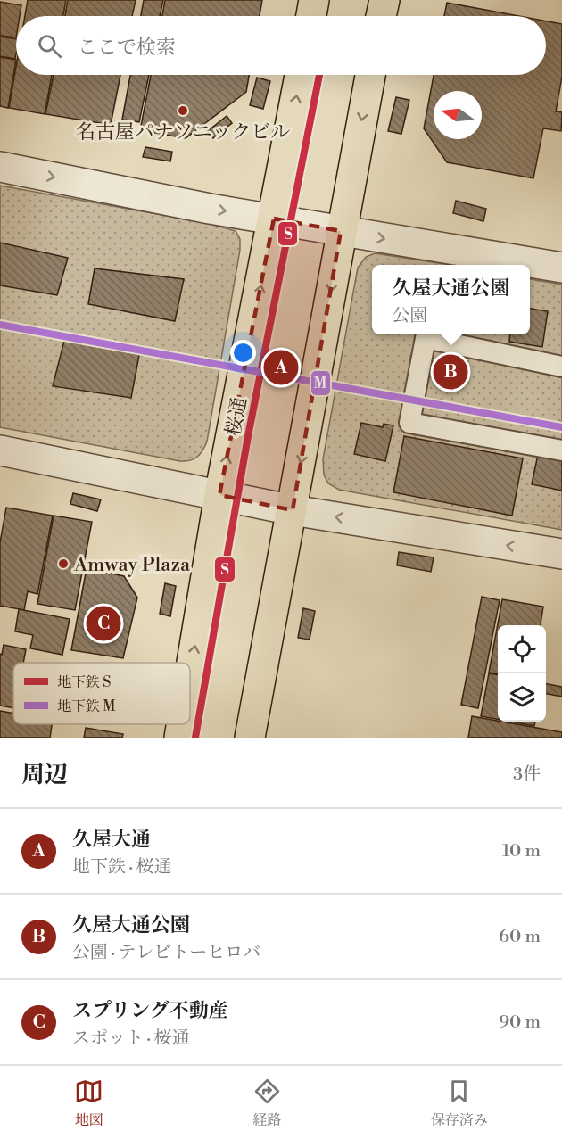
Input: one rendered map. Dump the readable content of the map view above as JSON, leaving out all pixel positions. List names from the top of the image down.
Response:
{
  "streets": {
    "highway": ["桜通"]
  },
  "places": ["名古屋パナソニックビル", "Amway Plaza"],
  "lines": ["metro line S", "metro line M"],
  "legend": ["地下鉄 S", "地下鉄 M"],
  "north": "left",
  "page": {
    "search": "ここで検索",
    "popup": ["久屋大通公園", "公園"],
    "pins": ["A", "B", "C"],
    "heading": ["周辺", "3件"],
    "list": [
      {
        "mark": "A",
        "name": "久屋大通",
        "note": "地下鉄 · 桜通",
        "value": "10 m"
      },
      {
        "mark": "B",
        "name": "久屋大通公園",
        "note": "公園 · テレビトーヒロバ",
        "value": "60 m"
      },
      {
        "mark": "C",
        "name": "スプリング不動産",
        "note": "スポット · 桜通",
        "value": "90 m"
      }
    ],
    "nav": ["地図", "経路", "保存済み"]
  }
}
